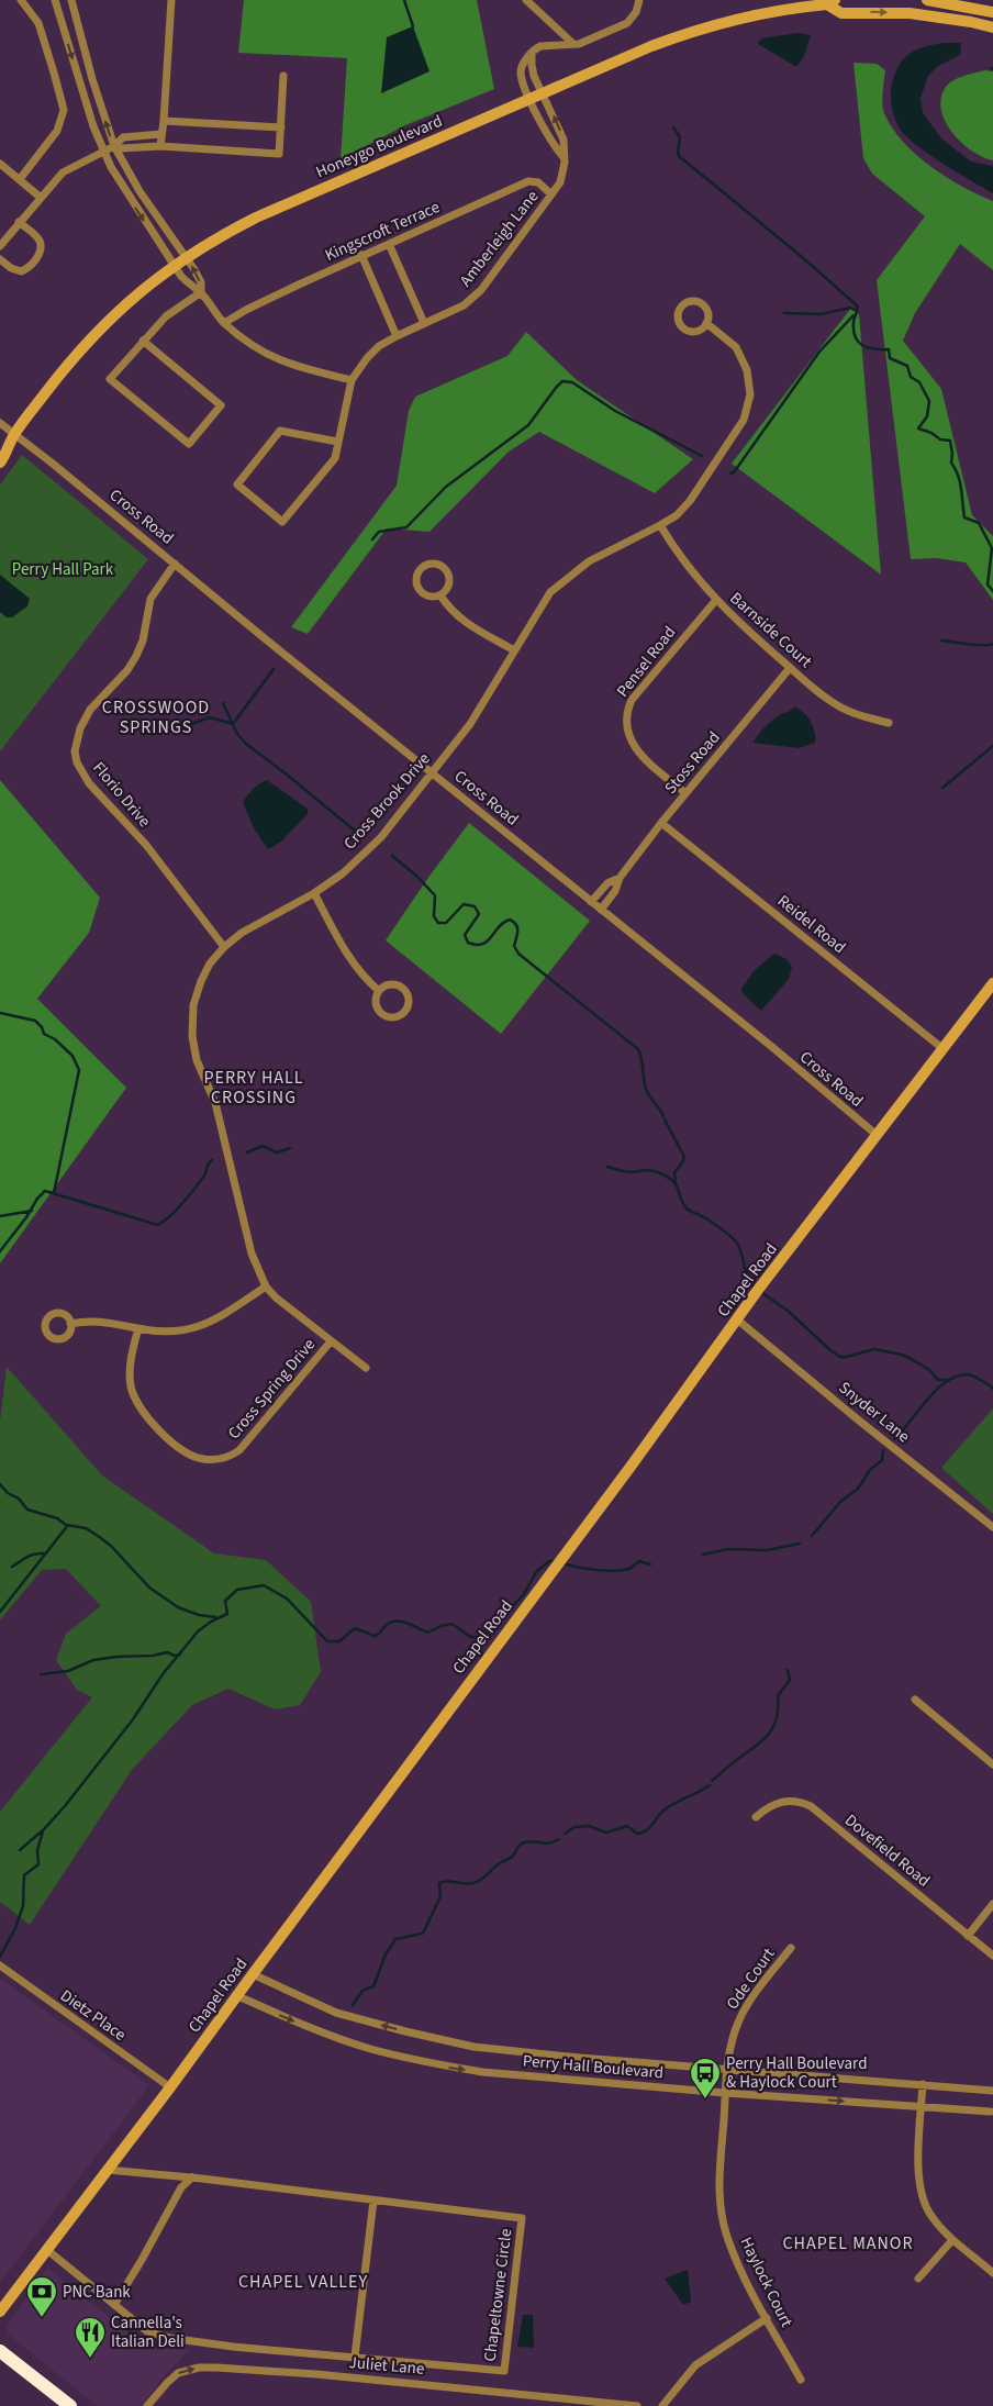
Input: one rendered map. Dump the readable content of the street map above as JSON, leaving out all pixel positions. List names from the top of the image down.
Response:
{
  "streets": {
    "street": [
      "Honeygo Boulevard",
      "Kingscroft Terrace",
      "Amberleigh Lane",
      "Cross Road",
      "Barnside Court",
      "Pensel Road",
      "Stoss Road",
      "Florio Drive",
      "Cross Brook Drive",
      "Reidel Road",
      "Chapel Road",
      "Cross Spring Drive",
      "Snyder Lane",
      "Dovefield Road",
      "Ode Court",
      "Dietz Place",
      "Perry Hall Boulevard",
      "Haylock Court",
      "Chapeltowne Circle",
      "Juliet Lane"
    ]
  },
  "crossings": [
    ["Honeygo Boulevard", "Amberleigh Lane"],
    ["Honeygo Boulevard", "Cross Road"],
    ["Kingscroft Terrace", "Amberleigh Lane"],
    ["Cross Road", "Stoss Road"],
    ["Cross Road", "Florio Drive"],
    ["Cross Road", "Cross Brook Drive"],
    ["Cross Road", "Chapel Road"],
    ["Barnside Court", "Pensel Road"],
    ["Barnside Court", "Stoss Road"],
    ["Barnside Court", "Cross Brook Drive"],
    ["Pensel Road", "Stoss Road"],
    ["Stoss Road", "Reidel Road"],
    ["Florio Drive", "Cross Brook Drive"],
    ["Cross Brook Drive", "Cross Spring Drive"],
    ["Reidel Road", "Chapel Road"],
    ["Chapel Road", "Snyder Lane"],
    ["Chapel Road", "Dietz Place"],
    ["Chapel Road", "Perry Hall Boulevard"],
    ["Chapel Road", "Chapeltowne Circle"],
    ["Ode Court", "Perry Hall Boulevard"],
    ["Ode Court", "Haylock Court"],
    ["Perry Hall Boulevard", "Haylock Court"]
  ],
  "one_way": ["Juliet Lane"],
  "districts": [
    "CROSSWOOD SPRINGS",
    "PERRY HALL CROSSING",
    "CHAPEL MANOR",
    "CHAPEL VALLEY"
  ],
  "parks": ["Perry Hall Park"],
  "places": {
    "bus stop": ["Perry Hall Boulevard & Haylock Court"],
    "bank": ["PNC Bank"],
    "restaurant": ["Cannella's Italian Deli"]
  }
}
